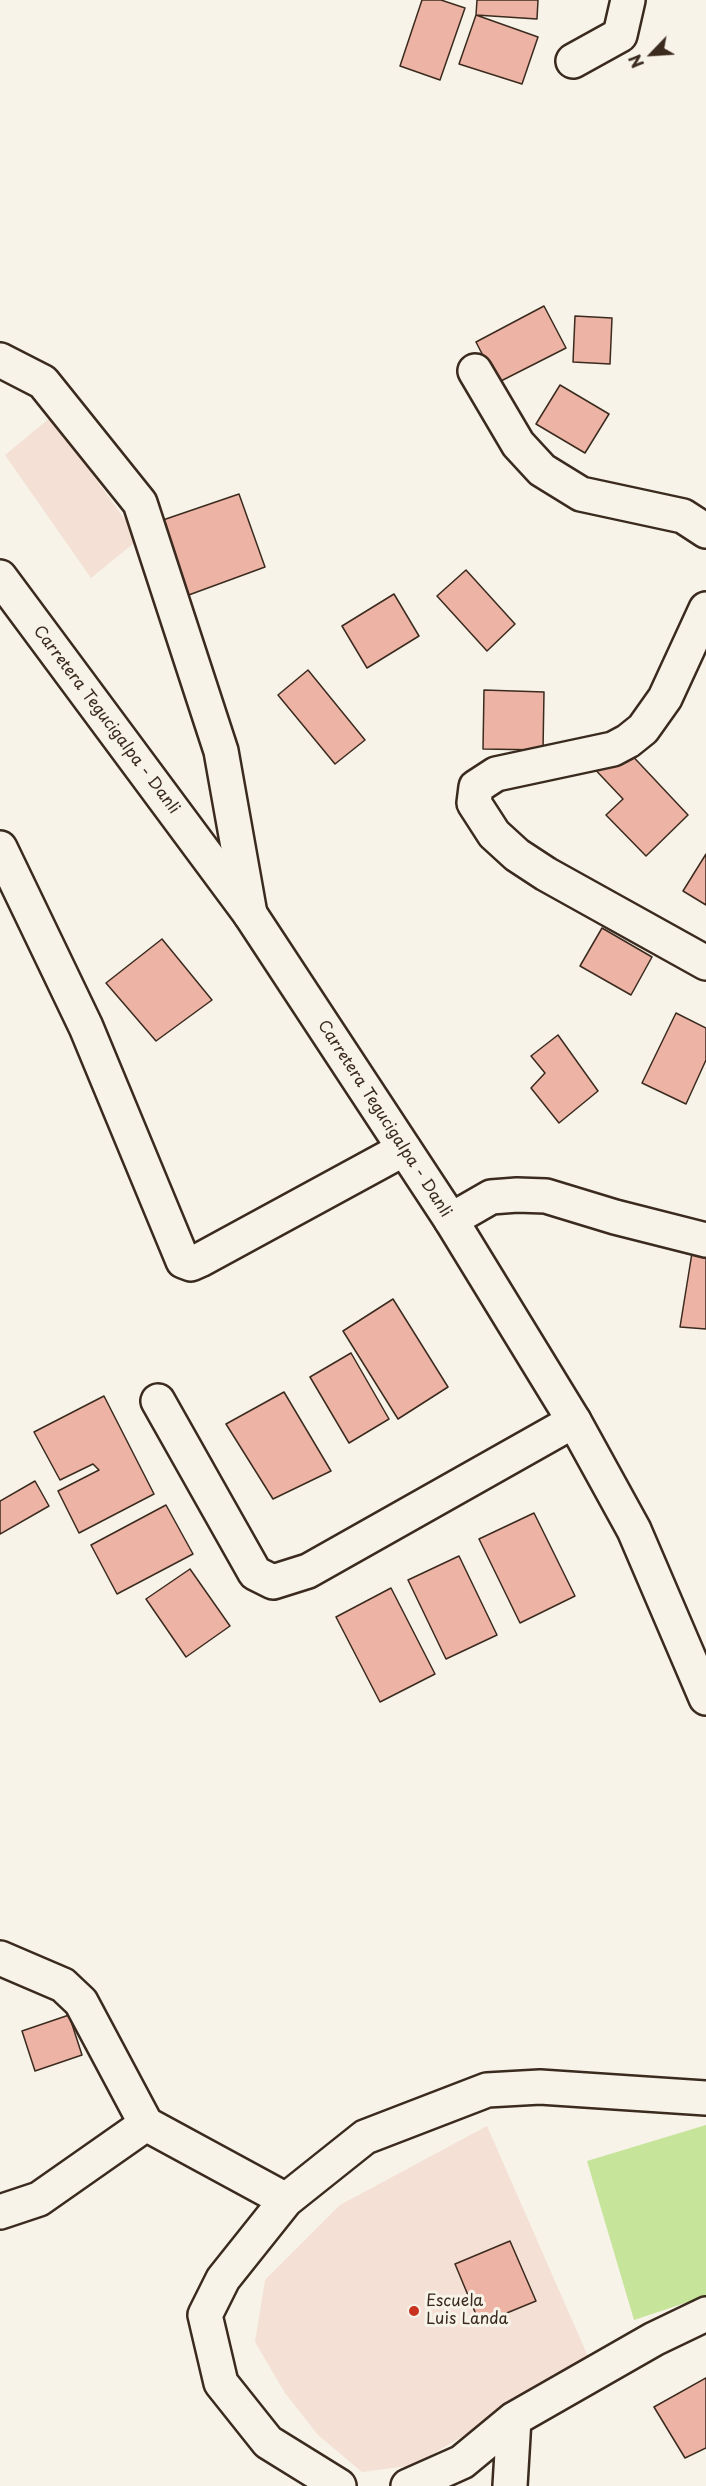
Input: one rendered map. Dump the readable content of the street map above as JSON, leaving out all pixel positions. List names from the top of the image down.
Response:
{
  "streets": {
    "main road": ["Carretera Tegucigalpa - Danli"]
  },
  "places": ["Escuela Luis Landa"],
  "north": "bottom left"
}
